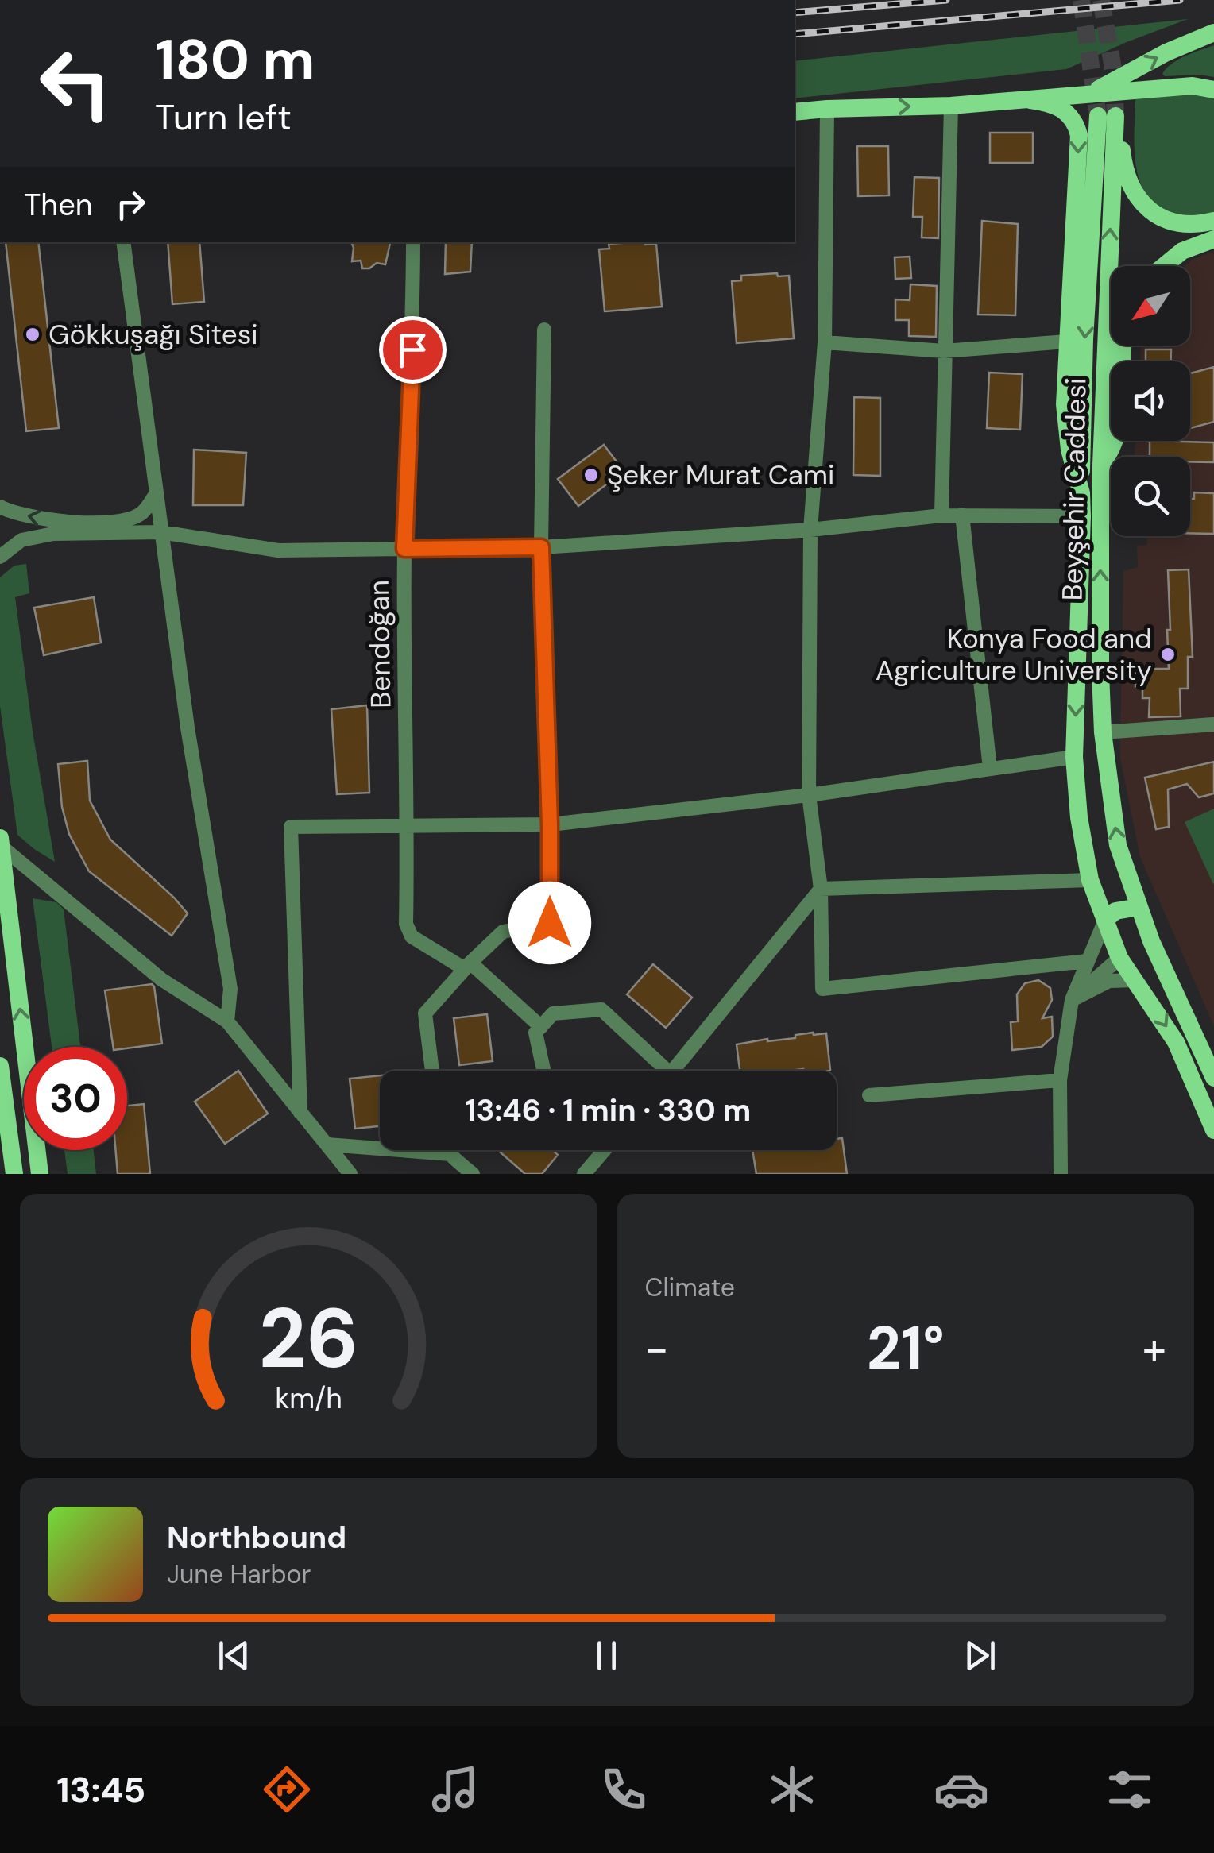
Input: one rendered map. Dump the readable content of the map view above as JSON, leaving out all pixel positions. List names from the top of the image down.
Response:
{
  "streets": {
    "main road": ["Beyşehir Caddesi"],
    "street": ["Bendoğan"]
  },
  "places": ["Gökkuşağı Sitesi", "Şeker Murat Cami", "Konya Food and Agriculture University"],
  "north": "bottom left",
  "page": {
    "turn": ["180 m", "Turn left"],
    "then": "Then",
    "limit": "30",
    "trip": "13:46 · 1 min · 330 m",
    "tile": "Climate",
    "heat": ["−", "21°", "+"],
    "song": ["Northbound", "June Harbor"],
    "tabs": "13:45",
    "gauge": ["26", "km/h"]
  }
}
